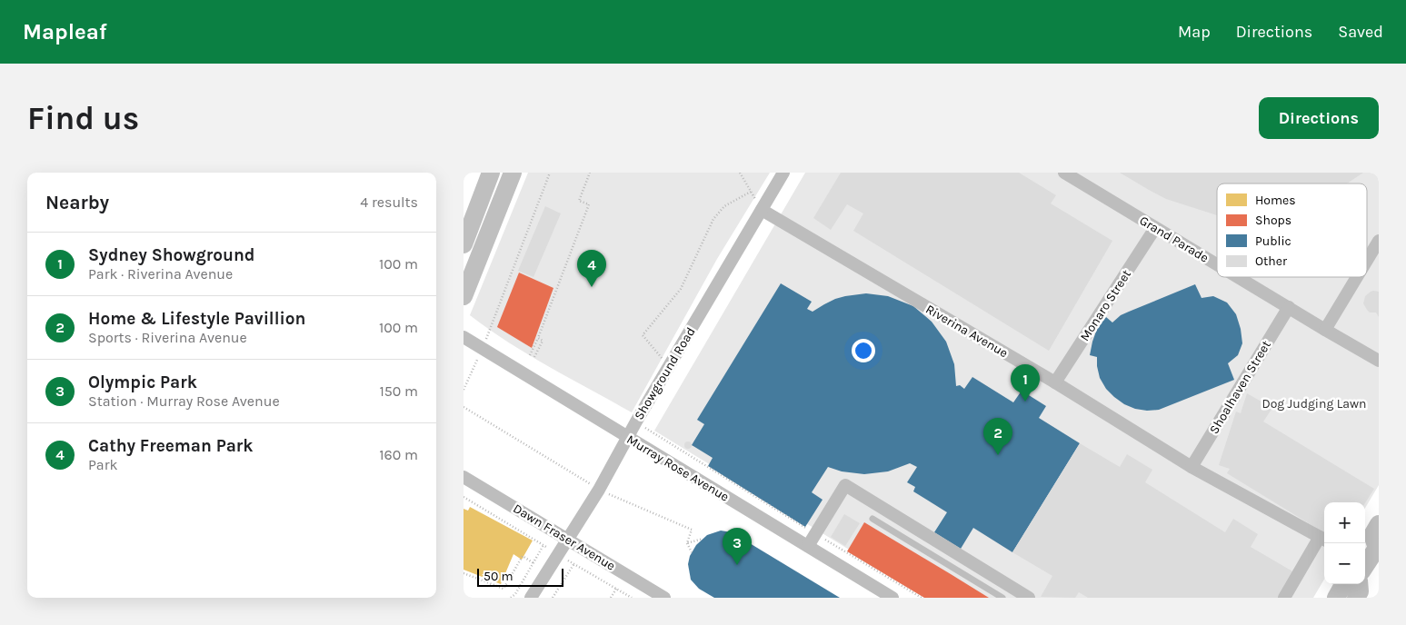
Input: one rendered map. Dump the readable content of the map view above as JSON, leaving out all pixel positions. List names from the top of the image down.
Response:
{
  "streets": {
    "street": [
      "Grand Parade",
      "Monaro Street",
      "Riverina Avenue",
      "Showground Road",
      "Shoalhaven Street",
      "Murray Rose Avenue",
      "Dawn Fraser Avenue"
    ]
  },
  "crossings": [
    ["Grand Parade", "Monaro Street"],
    ["Grand Parade", "Shoalhaven Street"],
    ["Monaro Street", "Riverina Avenue"],
    ["Riverina Avenue", "Showground Road"],
    ["Riverina Avenue", "Shoalhaven Street"],
    ["Showground Road", "Murray Rose Avenue"],
    ["Showground Road", "Dawn Fraser Avenue"]
  ],
  "parks": ["Dog Judging Lawn"],
  "legend": [
    "Homes",
    "Shops",
    "Public",
    "Other"
  ],
  "scale_bar": "50 m",
  "page": {
    "header": "Mapleaf",
    "nav": ["Map", "Directions", "Saved"],
    "buttons": "Directions",
    "title": "Find us",
    "heading": ["Nearby", "4 results"],
    "list": [
      {
        "mark": "1",
        "name": "Sydney Showground",
        "note": "Park · Riverina Avenue",
        "value": "100 m"
      },
      {
        "mark": "2",
        "name": "Home & Lifestyle Pavillion",
        "note": "Sports · Riverina Avenue",
        "value": "100 m"
      },
      {
        "mark": "3",
        "name": "Olympic Park",
        "note": "Station · Murray Rose Avenue",
        "value": "150 m"
      },
      {
        "mark": "4",
        "name": "Cathy Freeman Park",
        "note": "Park",
        "value": "160 m"
      }
    ],
    "pins": [
      "4",
      "1",
      "2",
      "3"
    ],
    "map_buttons": ["+", "−"],
    "scale": "50 m"
  }
}
